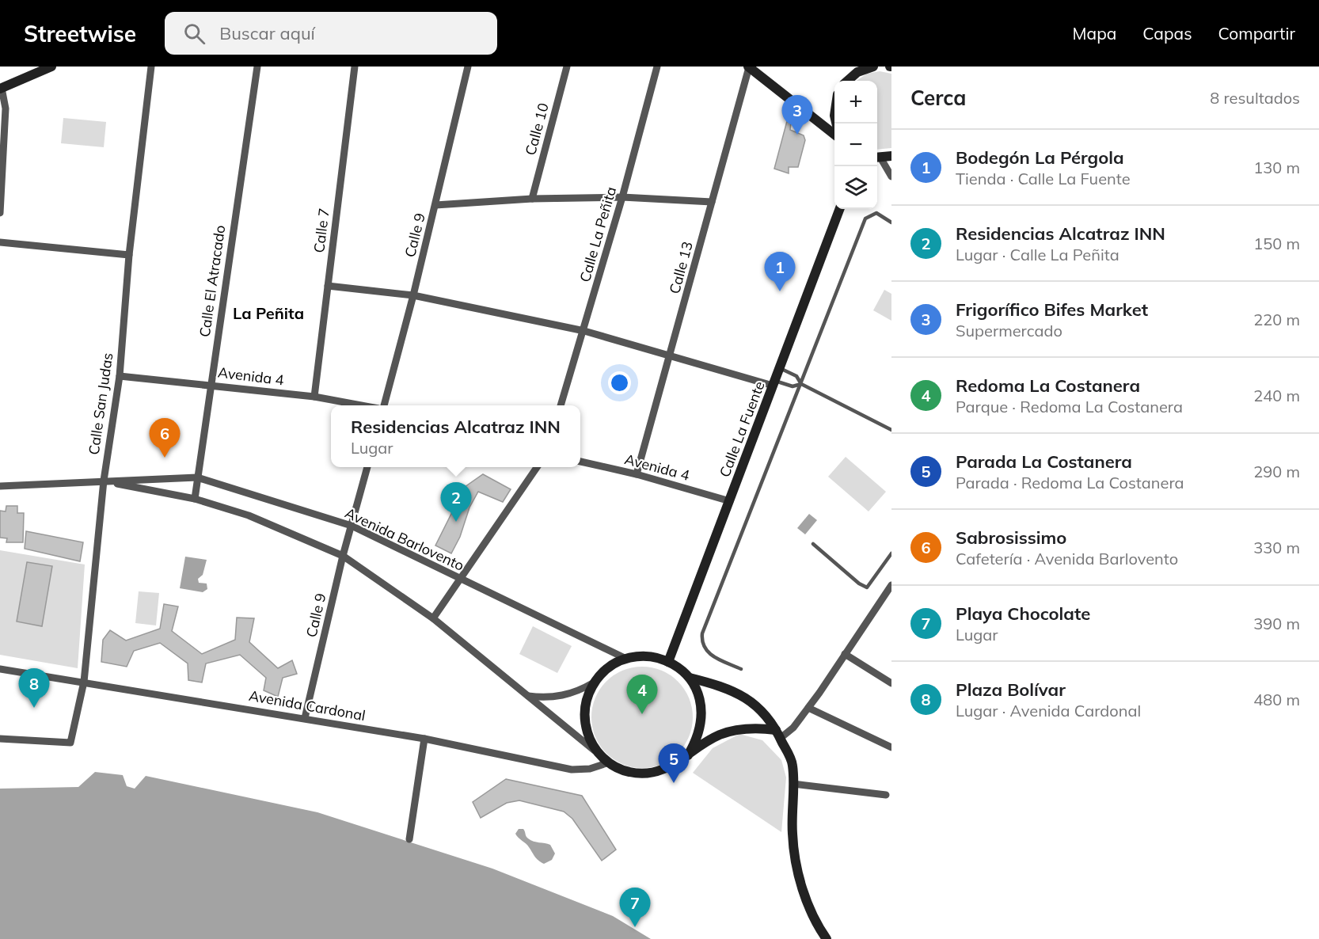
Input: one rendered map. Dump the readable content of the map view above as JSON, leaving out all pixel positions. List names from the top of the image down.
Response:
{
  "streets": {
    "main road": ["Calle La Fuente"],
    "street": [
      "Calle 10",
      "Calle 7",
      "Calle La Peñita",
      "Calle 9",
      "Calle 13",
      "Calle El Atracado",
      "Avenida 4",
      "Calle San Judas",
      "Avenida Barlovento",
      "Avenida Cardonal"
    ]
  },
  "crossings": [
    ["Calle 7", "Avenida 4"],
    ["Calle 9", "Avenida Barlovento"],
    ["Calle 9", "Avenida Cardonal"],
    ["Calle 13", "Avenida 4"],
    ["Calle El Atracado", "Avenida 4"],
    ["Calle El Atracado", "Avenida Barlovento"],
    ["Avenida 4", "Calle San Judas"],
    ["Avenida 4", "Calle La Fuente"],
    ["Calle San Judas", "Avenida Barlovento"],
    ["Calle San Judas", "Avenida Cardonal"],
    ["Calle La Fuente", "Avenida Barlovento"],
    ["Calle La Fuente", "Avenida Cardonal"],
    ["Avenida Barlovento", "Avenida Cardonal"]
  ],
  "districts": ["La Peñita"],
  "page": {
    "header": "Streetwise",
    "search": "Buscar aquí",
    "nav": ["Mapa", "Capas", "Compartir"],
    "heading": ["Cerca", "8 resultados"],
    "map_buttons": ["+", "−"],
    "pins": [
      "3",
      "1",
      "6",
      "2",
      "8",
      "4",
      "5",
      "7"
    ],
    "list": [
      {
        "mark": "1",
        "name": "Bodegón La Pérgola",
        "note": "Tienda · Calle La Fuente",
        "value": "130 m"
      },
      {
        "mark": "2",
        "name": "Residencias Alcatraz INN",
        "note": "Lugar · Calle La Peñita",
        "value": "150 m"
      },
      {
        "mark": "3",
        "name": "Frigorífico Bifes Market",
        "note": "Supermercado",
        "value": "220 m"
      },
      {
        "mark": "4",
        "name": "Redoma La Costanera",
        "note": "Parque · Redoma La Costanera",
        "value": "240 m"
      },
      {
        "mark": "5",
        "name": "Parada La Costanera",
        "note": "Parada · Redoma La Costanera",
        "value": "290 m"
      },
      {
        "mark": "6",
        "name": "Sabrosissimo",
        "note": "Cafetería · Avenida Barlovento",
        "value": "330 m"
      },
      {
        "mark": "7",
        "name": "Playa Chocolate",
        "note": "Lugar",
        "value": "390 m"
      },
      {
        "mark": "8",
        "name": "Plaza Bolívar",
        "note": "Lugar · Avenida Cardonal",
        "value": "480 m"
      }
    ],
    "popup": ["Residencias Alcatraz INN", "Lugar"]
  }
}
